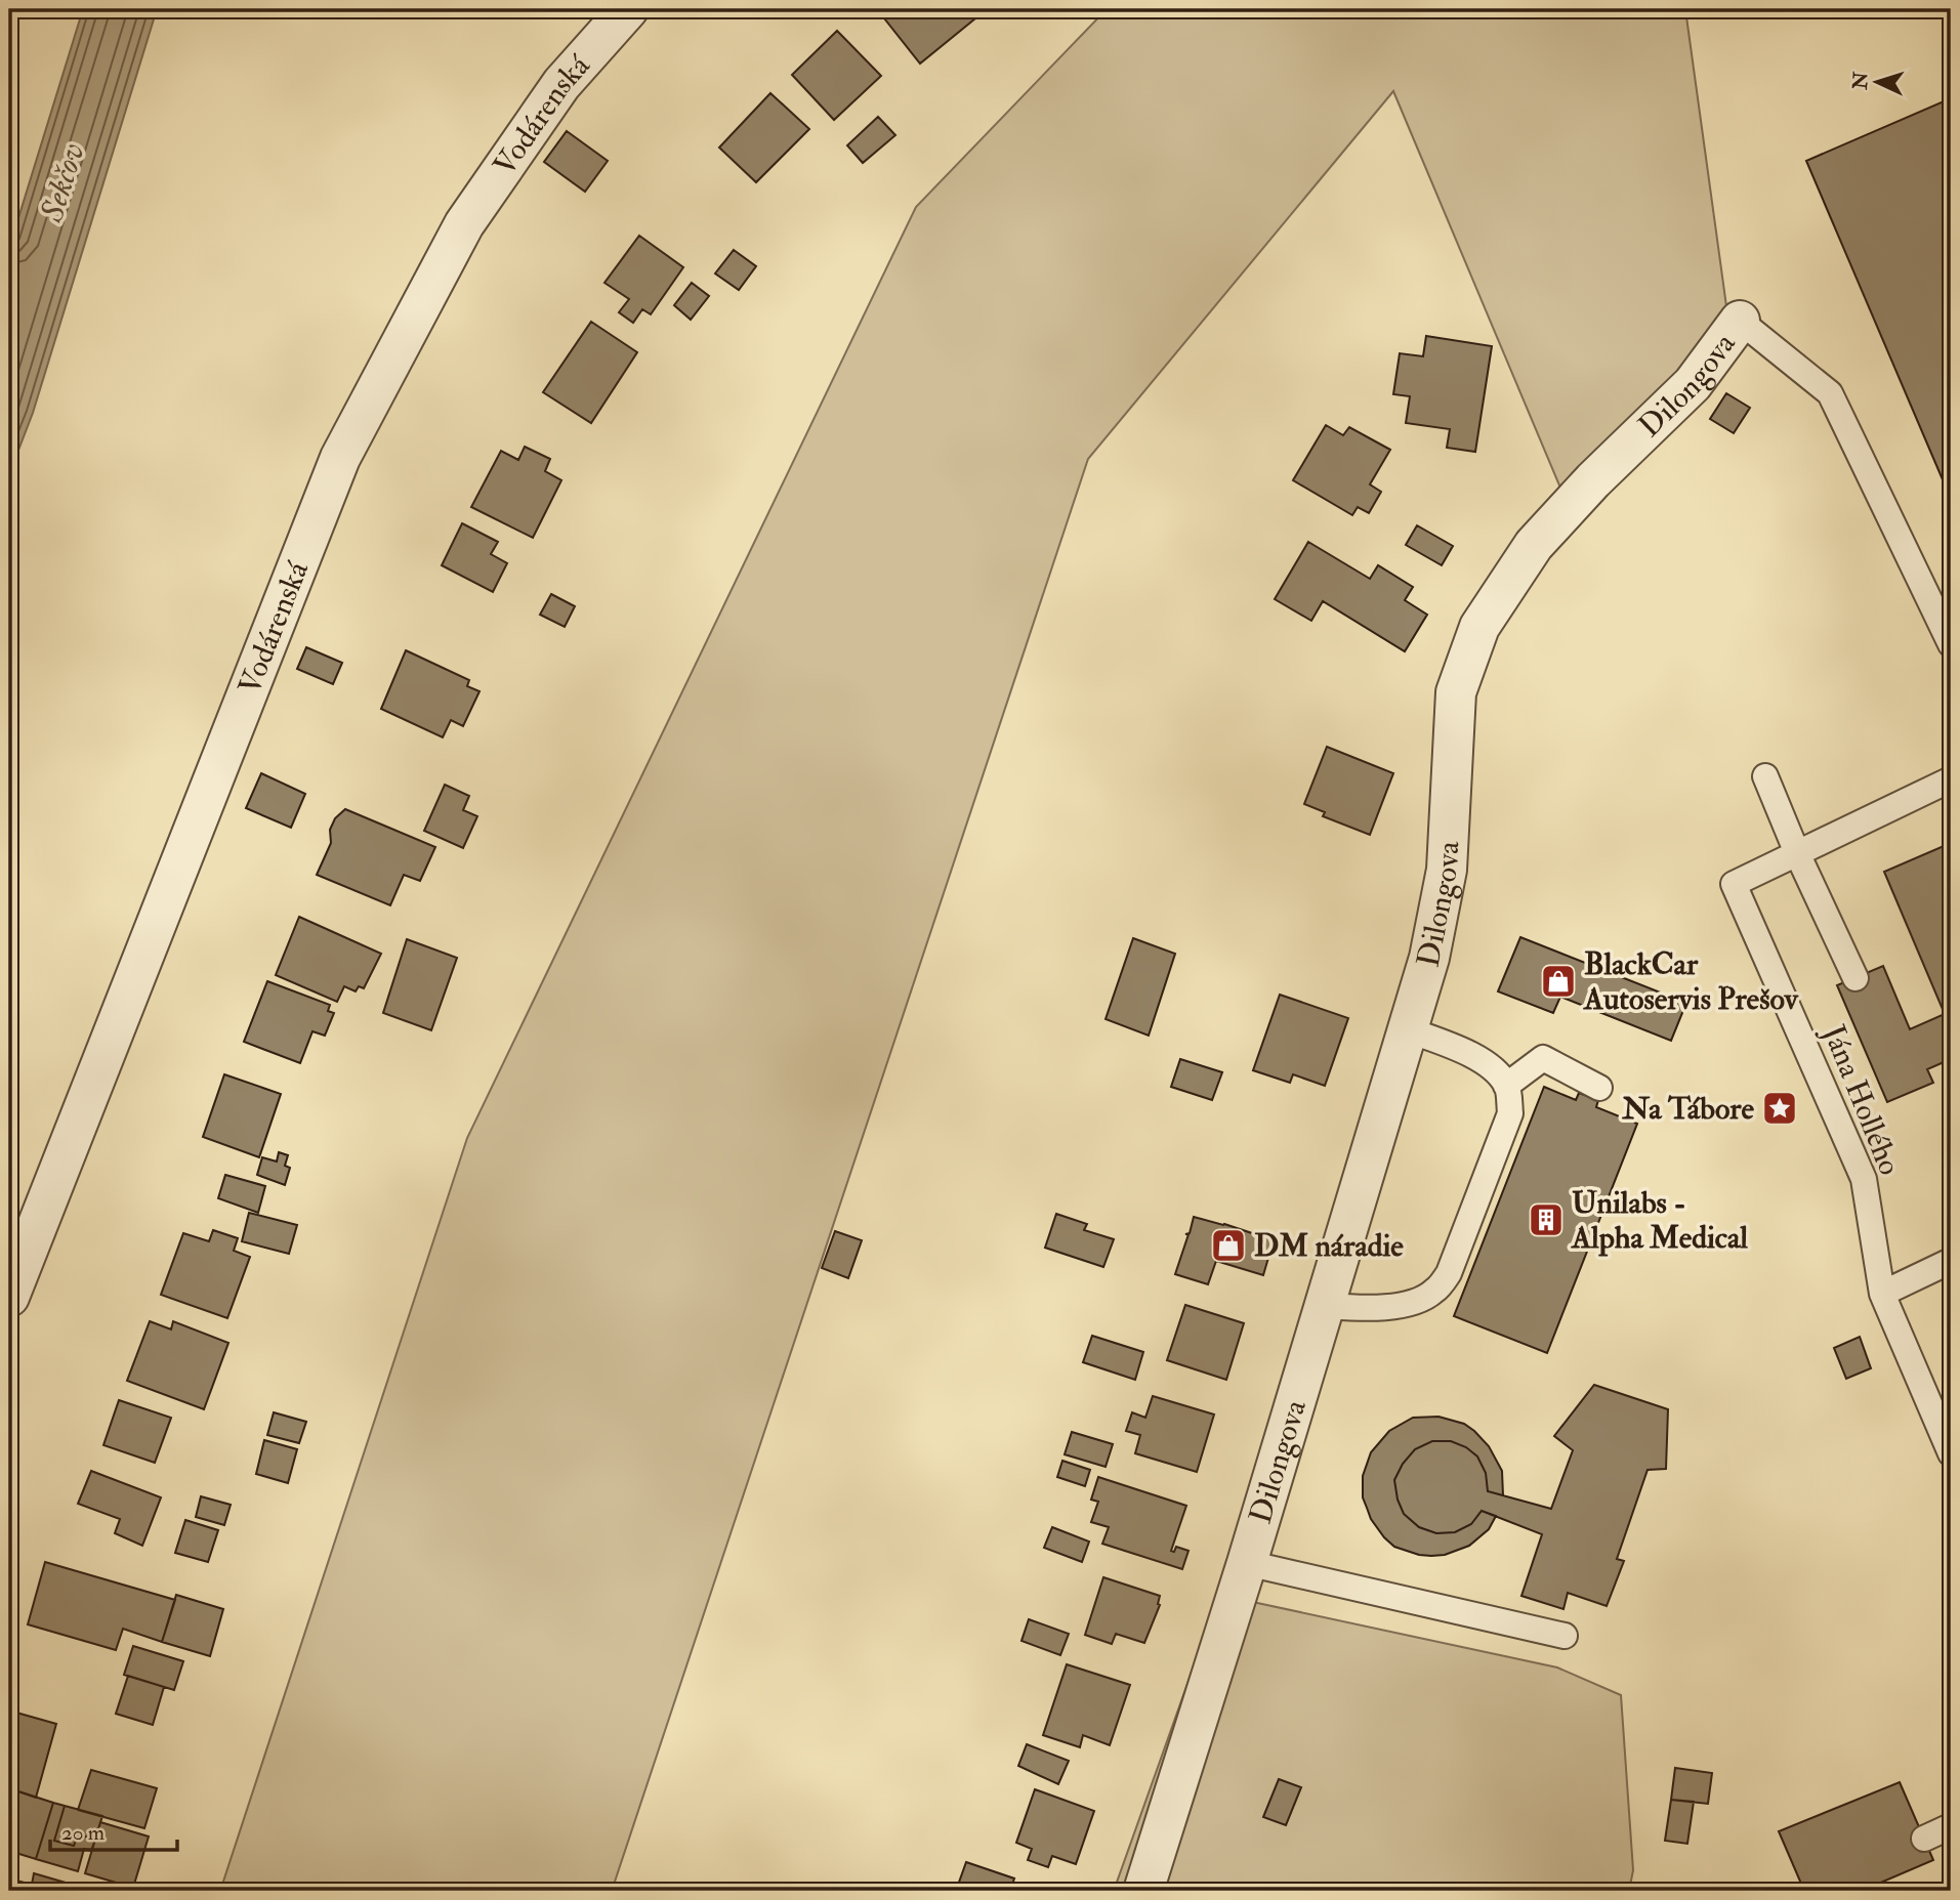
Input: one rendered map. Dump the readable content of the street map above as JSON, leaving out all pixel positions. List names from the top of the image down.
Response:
{
  "streets": {
    "street": ["Vodárenská", "Dilongova"],
    "lane": ["Jána Hollého"]
  },
  "water": ["Sekčov"],
  "places": {
    "shop": ["BlackCar Autoservis Prešov", "DM náradie"],
    "place": ["Na Tábore"],
    "building": ["Unilabs - Alpha Medical"]
  },
  "scale_bar": "20 m",
  "north": "left"
}
